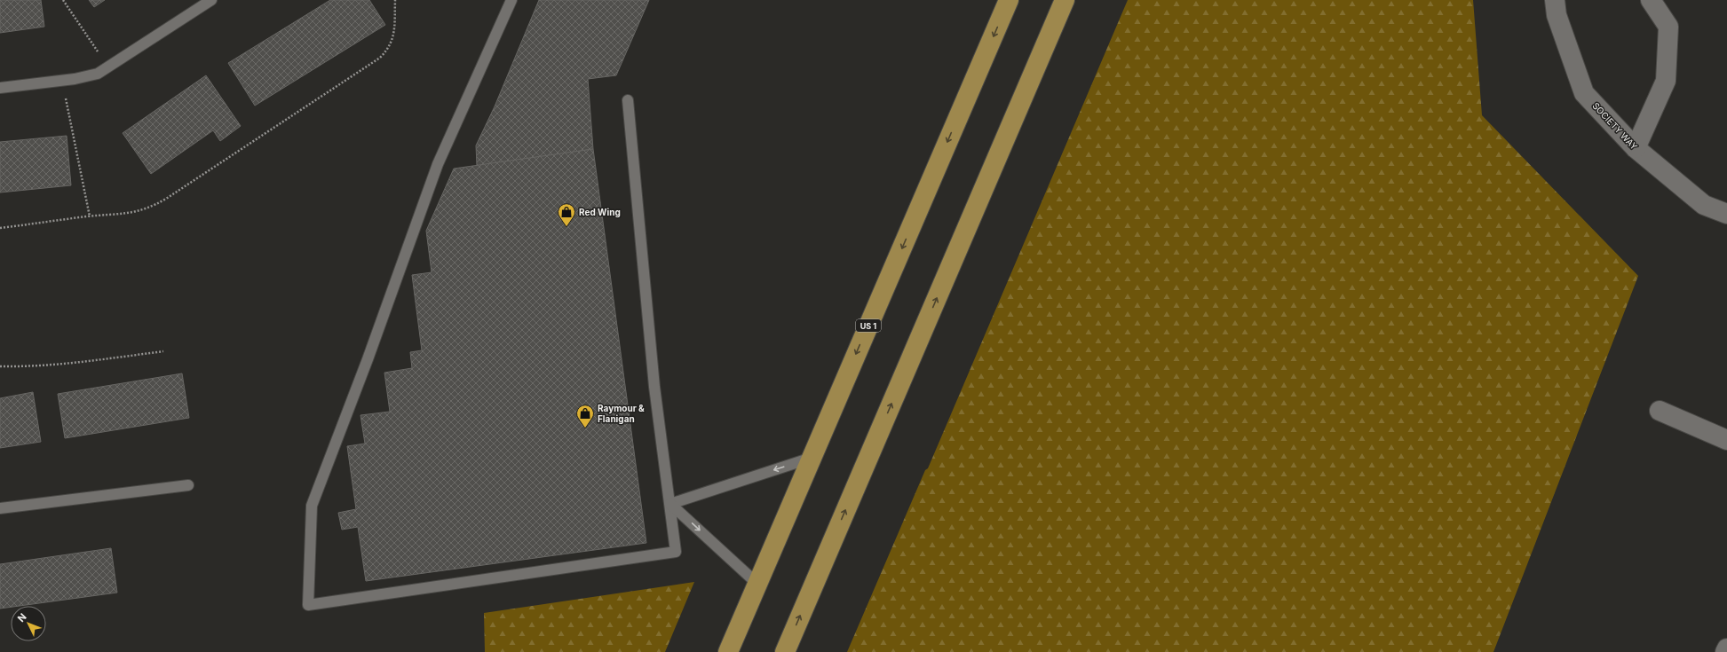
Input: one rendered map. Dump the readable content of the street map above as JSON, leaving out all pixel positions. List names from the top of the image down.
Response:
{
  "streets": {
    "highway": ["US 1"],
    "street": ["SOCIETY WAY"]
  },
  "places": {
    "shop": ["Red Wing", "Raymour & Flanigan"]
  },
  "north": "top left"
}
